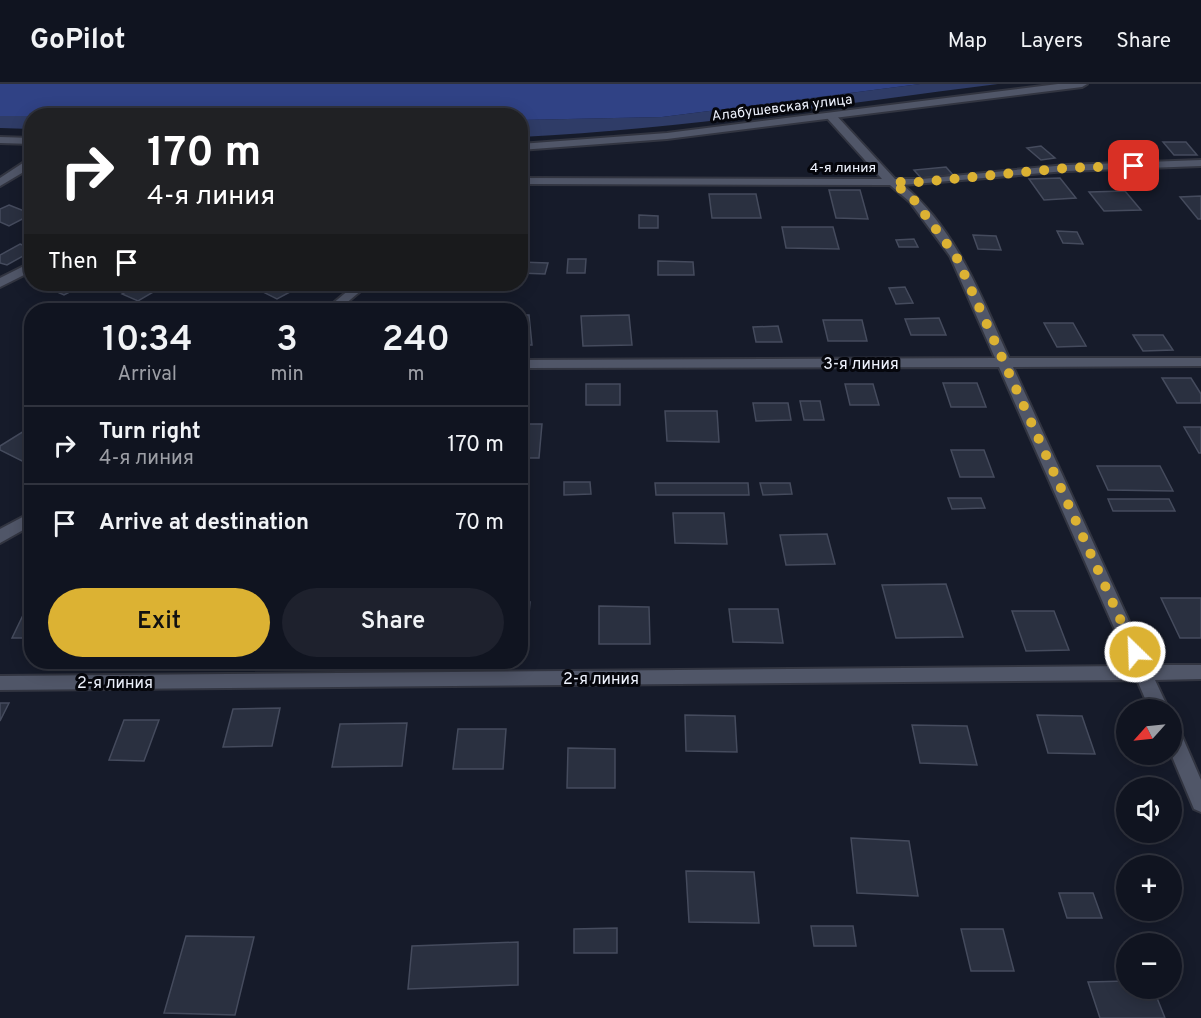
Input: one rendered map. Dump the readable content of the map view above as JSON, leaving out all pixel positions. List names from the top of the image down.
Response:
{
  "streets": {
    "street": [
      "Алабушевская улица",
      "4-я линия",
      "3-я линия",
      "2-я линия"
    ]
  },
  "north": "bottom left",
  "page": {
    "header": "GoPilot",
    "nav": ["Map", "Layers", "Share"],
    "turn": ["170 m", "4-я линия"],
    "then": "Then",
    "eta": [
      "10:34",
      "Arrival",
      "3",
      "min",
      "240",
      "m"
    ],
    "list": [
      {
        "name": "Turn right",
        "note": "4-я линия",
        "value": "170 m"
      },
      {
        "name": "Arrive at destination",
        "value": "70 m"
      }
    ],
    "buttons": ["Exit", "Share"],
    "map_buttons": ["+", "−"]
  }
}
